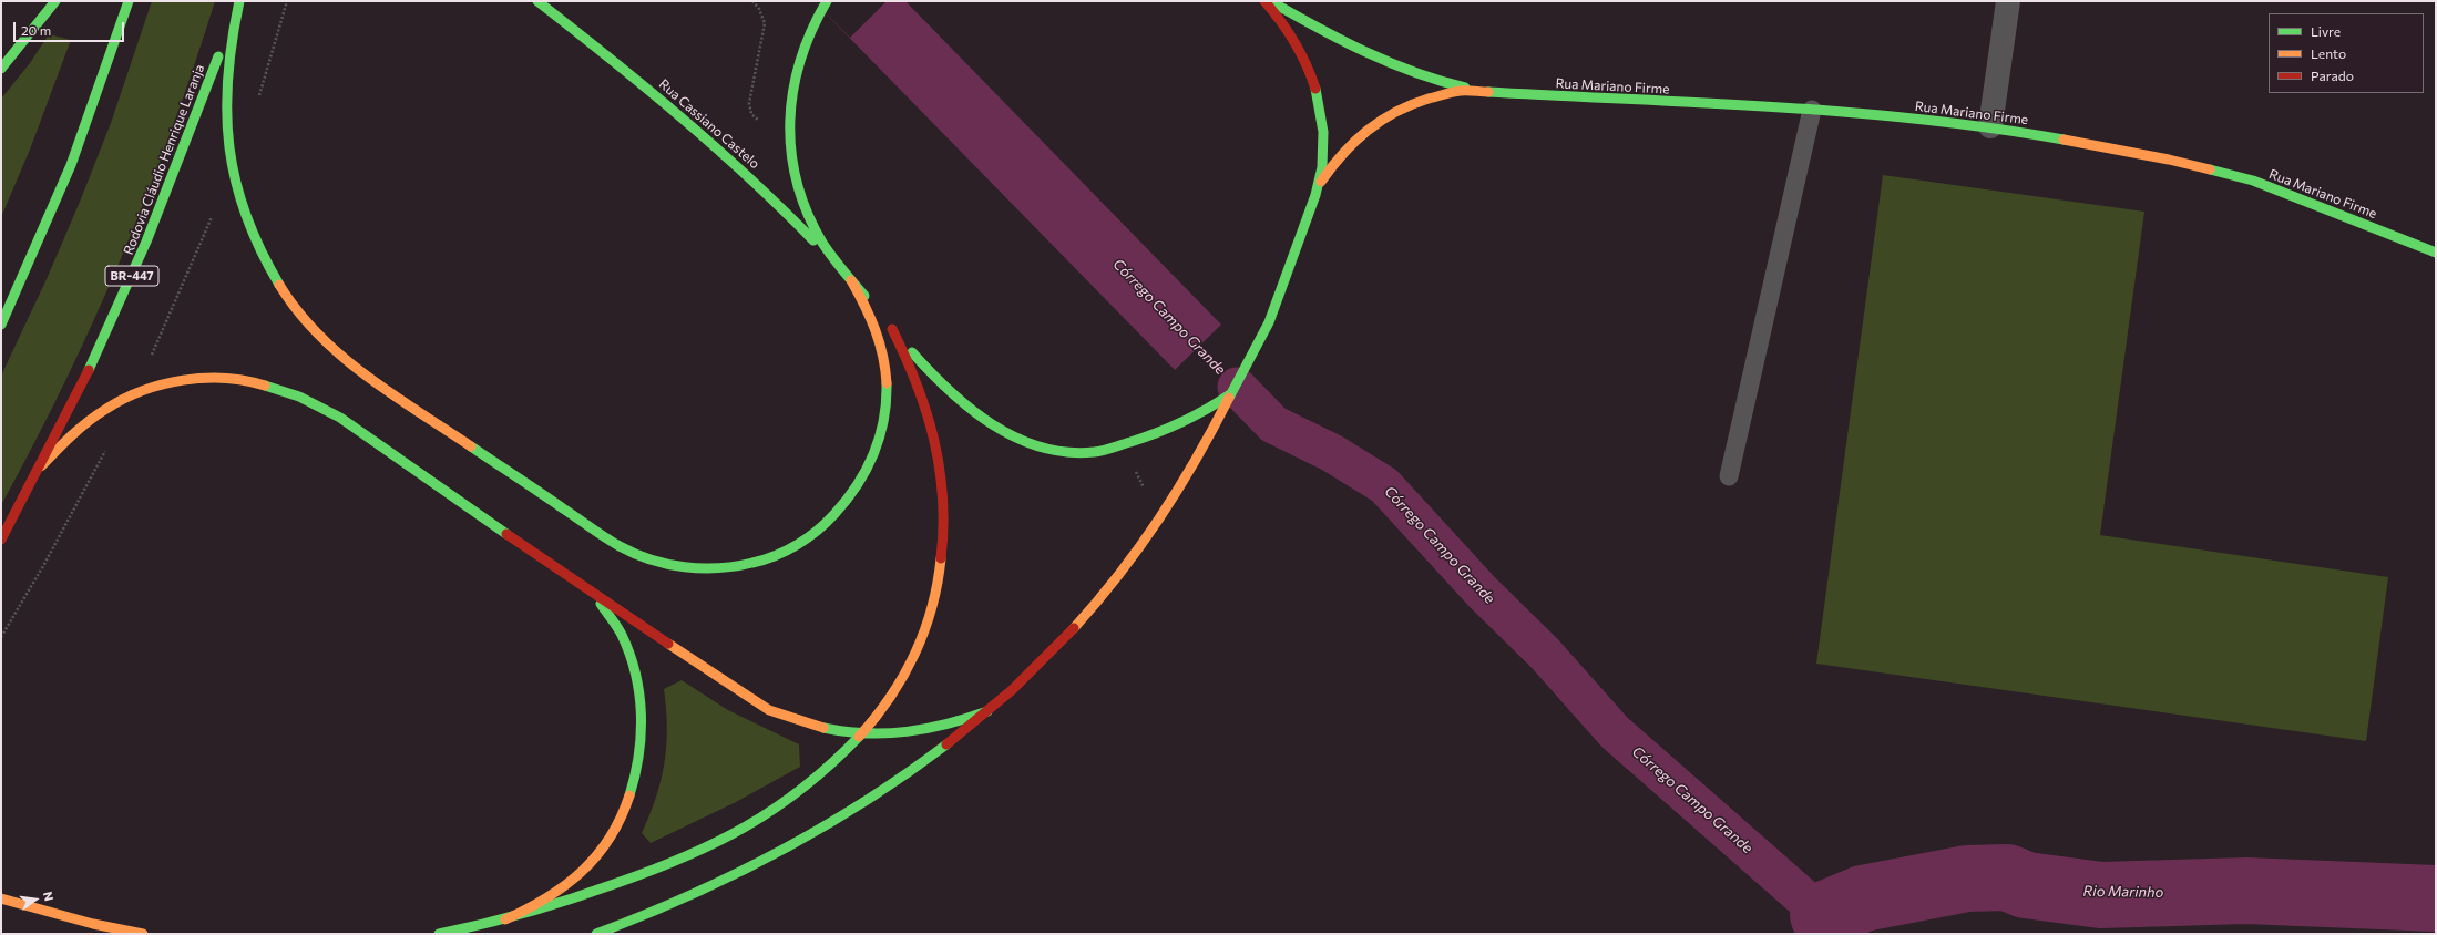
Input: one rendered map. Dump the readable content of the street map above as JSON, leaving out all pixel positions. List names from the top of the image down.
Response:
{
  "streets": {
    "main road": [
      "Rua Mariano Firme",
      "Rua Cassiano Castelo",
      "Rodovia Cláudio Henrique Laranja",
      "BR-447"
    ]
  },
  "water": ["Córrego Campo Grande", "Rio Marinho"],
  "legend": ["Livre", "Lento", "Parado"],
  "scale_bar": "20 m",
  "north": "right"
}
